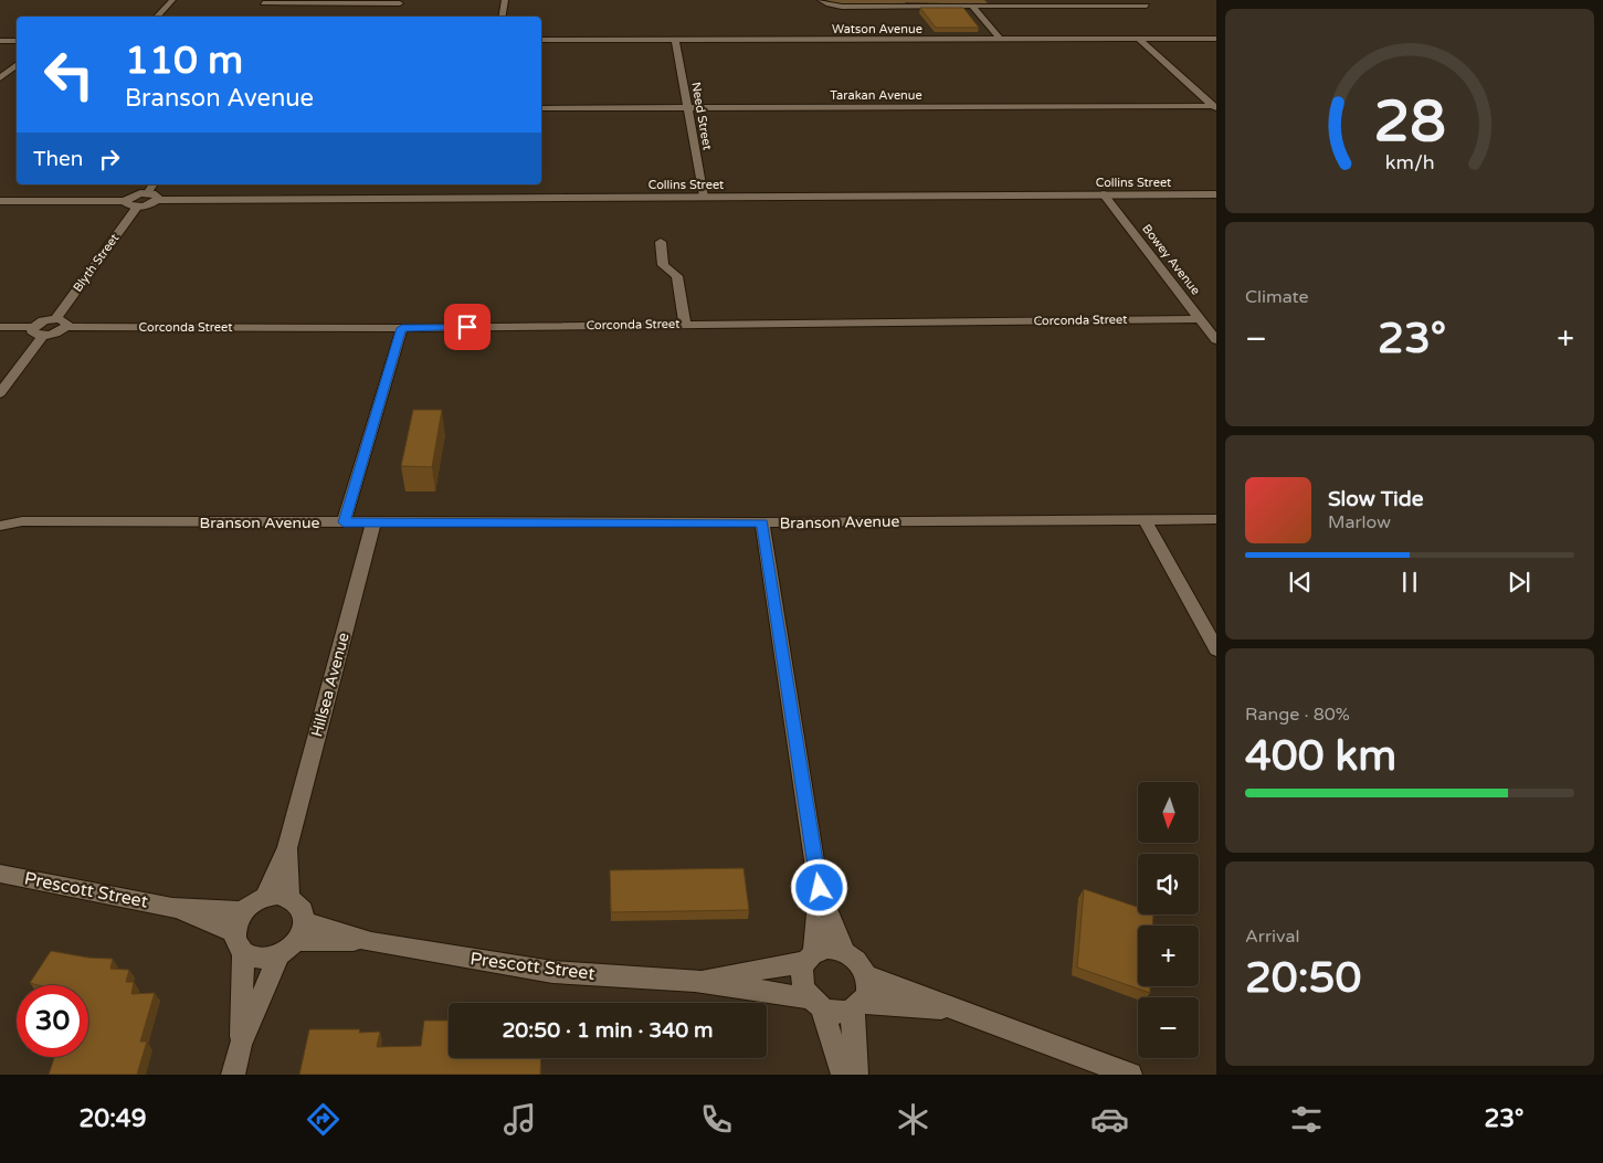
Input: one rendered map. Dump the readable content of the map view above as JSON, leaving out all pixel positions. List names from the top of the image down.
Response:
{
  "streets": {
    "street": [
      "Watson Avenue",
      "Tarakan Avenue",
      "Need Street",
      "Collins Street",
      "Bowey Avenue",
      "Blyth Street",
      "Corconda Street",
      "Branson Avenue",
      "Hillsea Avenue",
      "Prescott Street"
    ]
  },
  "crossings": [
    ["Watson Avenue", "Need Street"],
    ["Tarakan Avenue", "Need Street"],
    ["Need Street", "Collins Street"],
    ["Collins Street", "Bowey Avenue"],
    ["Collins Street", "Blyth Street"],
    ["Bowey Avenue", "Corconda Street"],
    ["Branson Avenue", "Hillsea Avenue"],
    ["Hillsea Avenue", "Prescott Street"]
  ],
  "north": "bottom",
  "page": {
    "turn": ["110 m", "Branson Avenue"],
    "then": "Then",
    "tile": [
      "Climate",
      ["Range · 80%", "400 km"],
      ["Arrival", "20:50"]
    ],
    "heat": ["−", "23°", "+"],
    "song": ["Slow Tide", "Marlow"],
    "map_buttons": ["+", "−"],
    "limit": "30",
    "trip": "20:50 · 1 min · 340 m",
    "tabs": ["20:49", "23°"],
    "gauge": ["28", "km/h"]
  }
}
